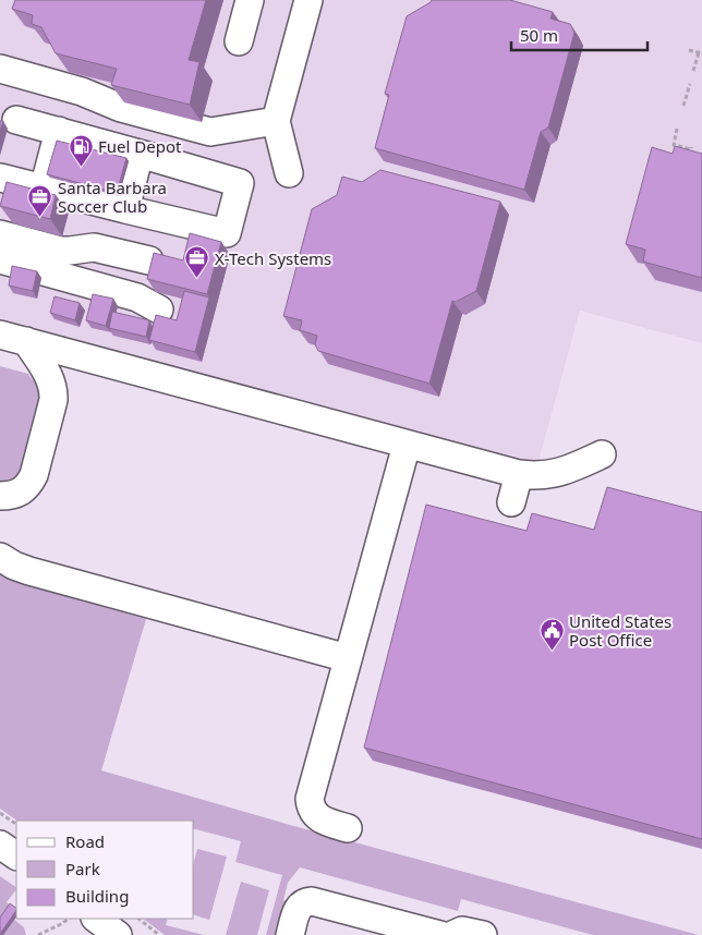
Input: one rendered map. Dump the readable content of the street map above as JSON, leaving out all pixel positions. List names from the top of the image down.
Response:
{
  "places": {
    "fuel station": ["Fuel Depot"],
    "office": ["Santa Barbara Soccer Club", "X-Tech Systems"],
    "public building": ["United States Post Office"]
  },
  "legend": ["Road", "Park", "Building"],
  "scale_bar": "50 m"
}
